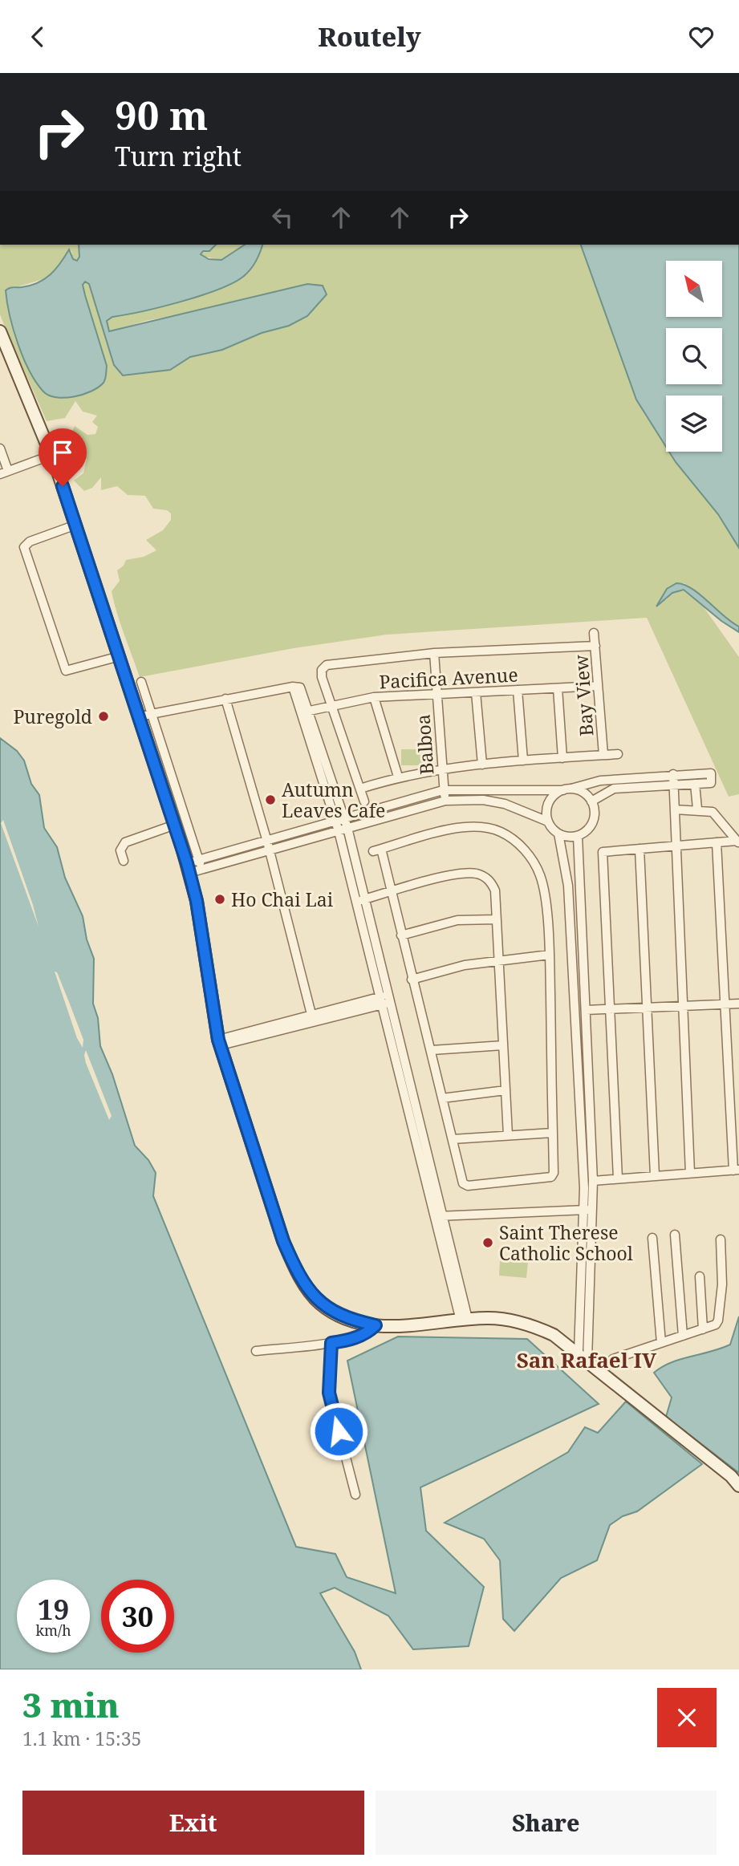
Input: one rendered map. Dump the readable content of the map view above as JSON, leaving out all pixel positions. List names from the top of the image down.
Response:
{
  "streets": {
    "street": ["Pacifica Avenue", "Bay View", "Balboa"]
  },
  "crossings": [
    ["Pacifica Avenue", "Bay View"],
    ["Pacifica Avenue", "Balboa"]
  ],
  "districts": ["San Rafael IV"],
  "places": [
    "Puregold",
    "Autumn Leaves Cafe",
    "Ho Chai Lai",
    "Saint Therese Catholic School"
  ],
  "north": "top left",
  "page": {
    "header": "Routely",
    "turn": ["90 m", "Turn right"],
    "speed": "19 km/h",
    "limit": "30",
    "heading": ["3 min", "1.1 km · 15:35"],
    "buttons": ["Exit", "Share"]
  }
}
